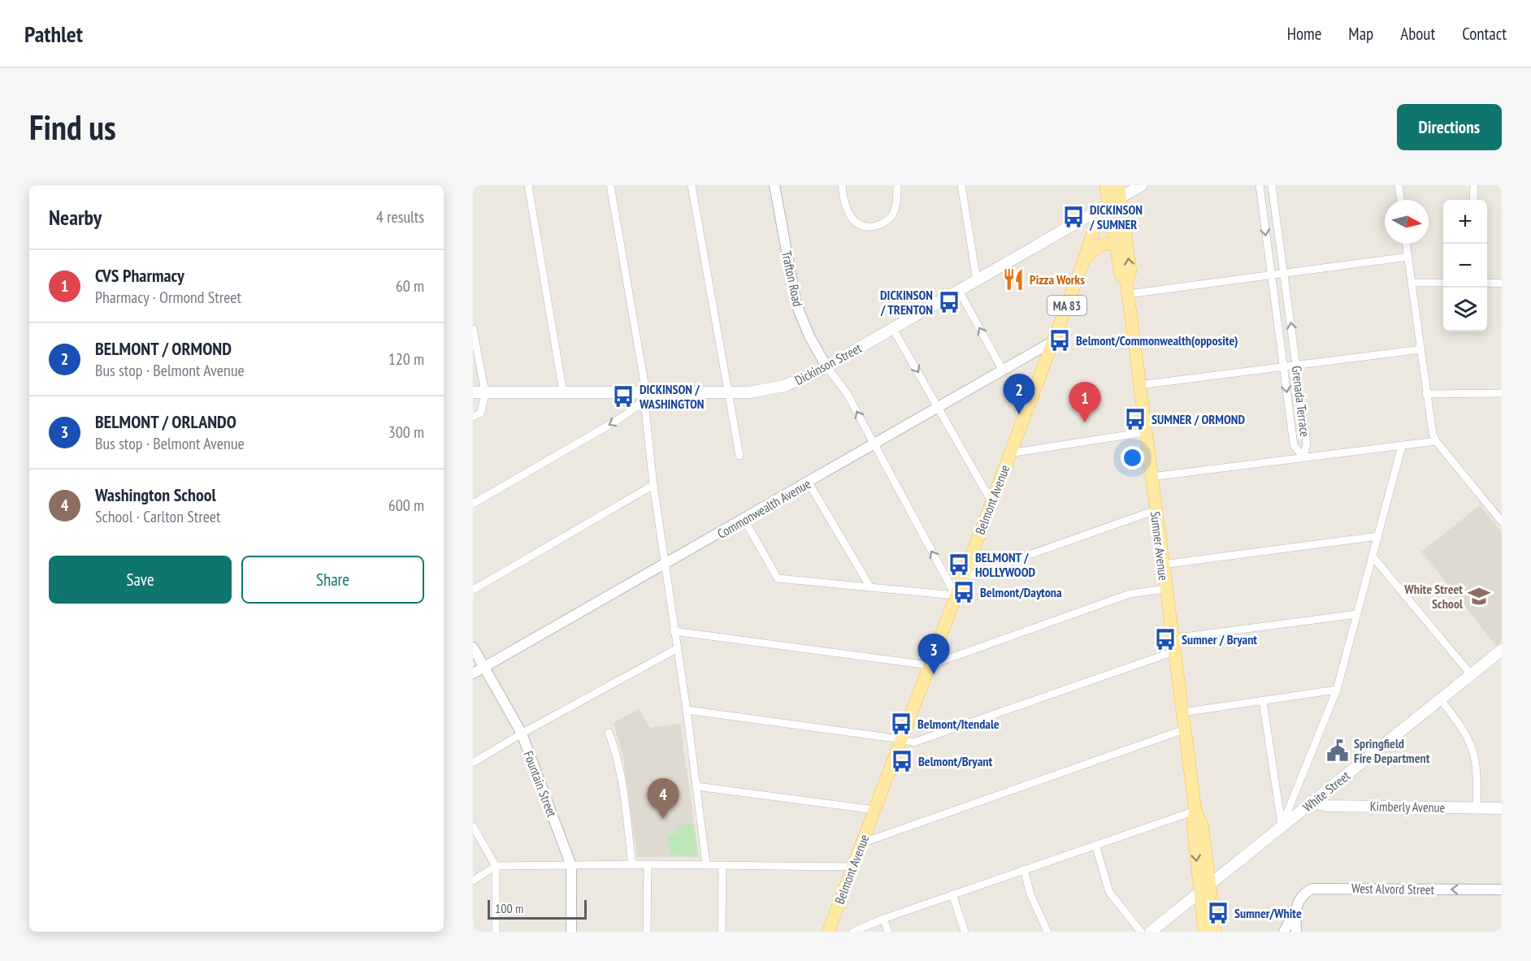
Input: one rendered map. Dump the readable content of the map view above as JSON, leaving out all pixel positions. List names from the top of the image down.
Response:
{
  "streets": {
    "main road": [
      "MA 83",
      "Dickinson Street",
      "Belmont Avenue",
      "Sumner Avenue",
      "White Street",
      "Kimberly Avenue"
    ],
    "street": [
      "Trafton Road",
      "Grenada Terrace",
      "Commonwealth Avenue",
      "Fountain Street",
      "West Alvord Street"
    ]
  },
  "crossings": [
    ["Trafton Road", "Dickinson Street"],
    ["Dickinson Street", "Belmont Avenue"],
    ["Dickinson Street", "Sumner Avenue"],
    ["Belmont Avenue", "Commonwealth Avenue"],
    ["Belmont Avenue", "Sumner Avenue"],
    ["Commonwealth Avenue", "Fountain Street"],
    ["Sumner Avenue", "White Street"],
    ["White Street", "Kimberly Avenue"]
  ],
  "one_way": ["West Alvord Street"],
  "places": {
    "bus stop": [
      "DICKINSON / SUMNER",
      "DICKINSON / TRENTON",
      "Belmont/Commonwealth(opposite)",
      "DICKINSON / WASHINGTON",
      "SUMNER / ORMOND",
      "BELMONT / HOLLYWOOD",
      "Belmont/Daytona",
      "Sumner / Bryant",
      "Belmont/Itendale",
      "Belmont/Bryant",
      "Sumner/White"
    ],
    "restaurant": ["Pizza Works"],
    "school or university": ["White Street School"],
    "public building": ["Springfield Fire Department"]
  },
  "scale_bar": "100 m",
  "north": "right",
  "page": {
    "header": "Pathlet",
    "nav": [
      "Home",
      "Map",
      "About",
      "Contact"
    ],
    "buttons": [
      "Directions",
      ["Save", "Share"]
    ],
    "title": "Find us",
    "heading": ["Nearby", "4 results"],
    "map_buttons": ["+", "−"],
    "list": [
      {
        "mark": "1",
        "name": "CVS Pharmacy",
        "note": "Pharmacy · Ormond Street",
        "value": "60 m"
      },
      {
        "mark": "2",
        "name": "BELMONT / ORMOND",
        "note": "Bus stop · Belmont Avenue",
        "value": "120 m"
      },
      {
        "mark": "3",
        "name": "BELMONT / ORLANDO",
        "note": "Bus stop · Belmont Avenue",
        "value": "300 m"
      },
      {
        "mark": "4",
        "name": "Washington School",
        "note": "School · Carlton Street",
        "value": "600 m"
      }
    ],
    "pins": [
      "2",
      "1",
      "3",
      "4"
    ],
    "scale": "100 m"
  }
}
